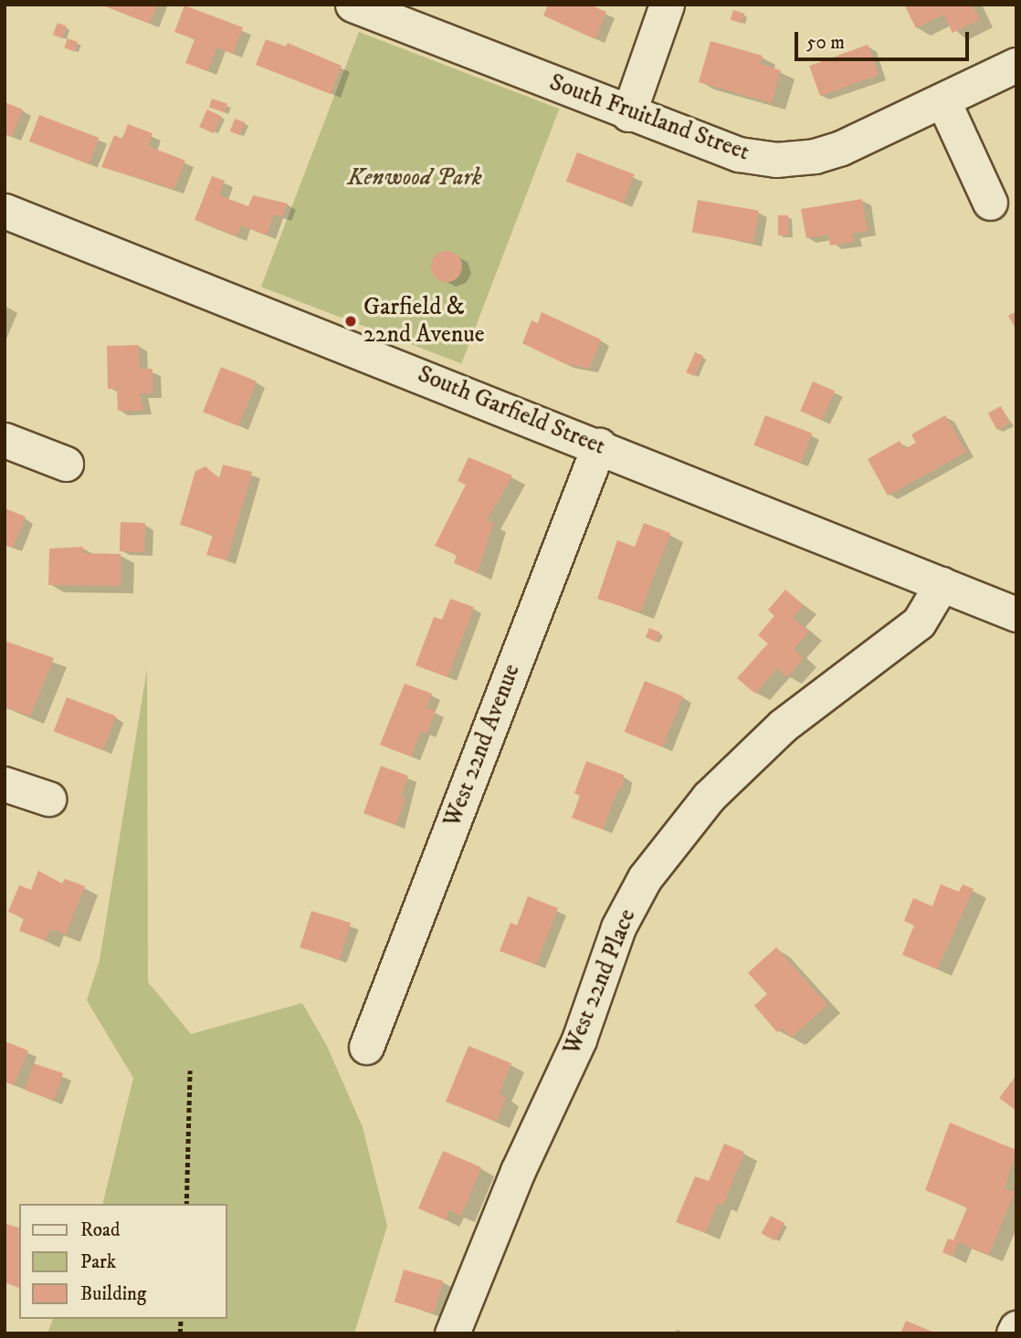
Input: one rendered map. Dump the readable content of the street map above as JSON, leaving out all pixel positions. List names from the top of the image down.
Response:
{
  "streets": {
    "street": [
      "South Fruitland Street",
      "South Garfield Street",
      "West 22nd Avenue",
      "West 22nd Place"
    ]
  },
  "crossings": [
    ["South Garfield Street", "West 22nd Avenue"],
    ["South Garfield Street", "West 22nd Place"]
  ],
  "parks": ["Kenwood Park"],
  "places": ["Garfield & 22nd Avenue"],
  "legend": ["Road", "Park", "Building"],
  "scale_bar": "50 m"
}
